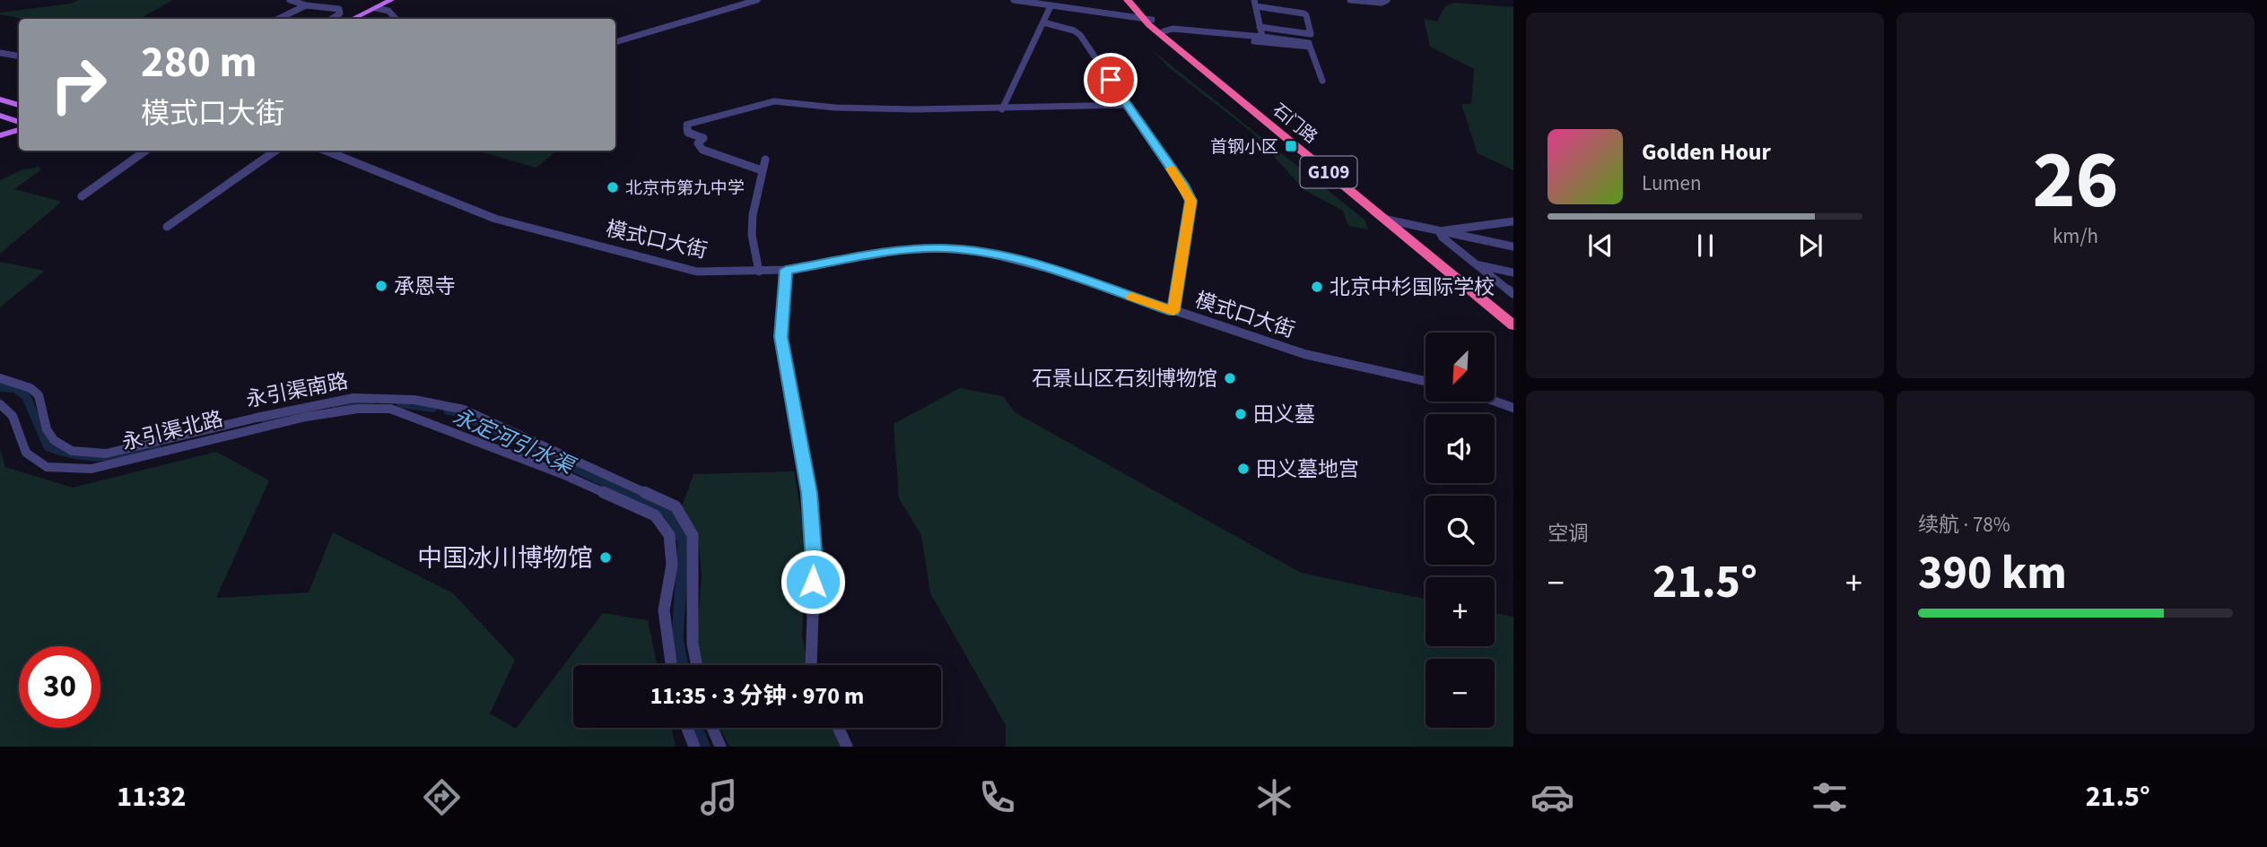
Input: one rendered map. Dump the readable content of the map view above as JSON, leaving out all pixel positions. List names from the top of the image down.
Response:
{
  "streets": {
    "highway": ["石门路", "G109"],
    "street": ["模式口大街", "永引渠南路", "永引渠北路"]
  },
  "crossings": [
    ["石门路", "G109"]
  ],
  "water": ["永定河引水渠"],
  "places": {
    "transit": ["首钢小区"],
    "other": [
      "北京市第九中学",
      "承恩寺",
      "北京中杉国际学校",
      "石景山区石刻博物馆",
      "田义墓",
      "田义墓地宫",
      "中国冰川博物馆"
    ]
  },
  "north": "bottom left",
  "page": {
    "tile": [
      ["26", "km/h"],
      "空调",
      ["续航 · 78%", "390 km"]
    ],
    "turn": ["280 m", "模式口大街"],
    "song": ["Golden Hour", "Lumen"],
    "map_buttons": ["+", "−"],
    "heat": ["−", "21.5°", "+"],
    "limit": "30",
    "trip": "11:35 · 3 分钟 · 970 m",
    "tabs": ["11:32", "21.5°"]
  }
}
